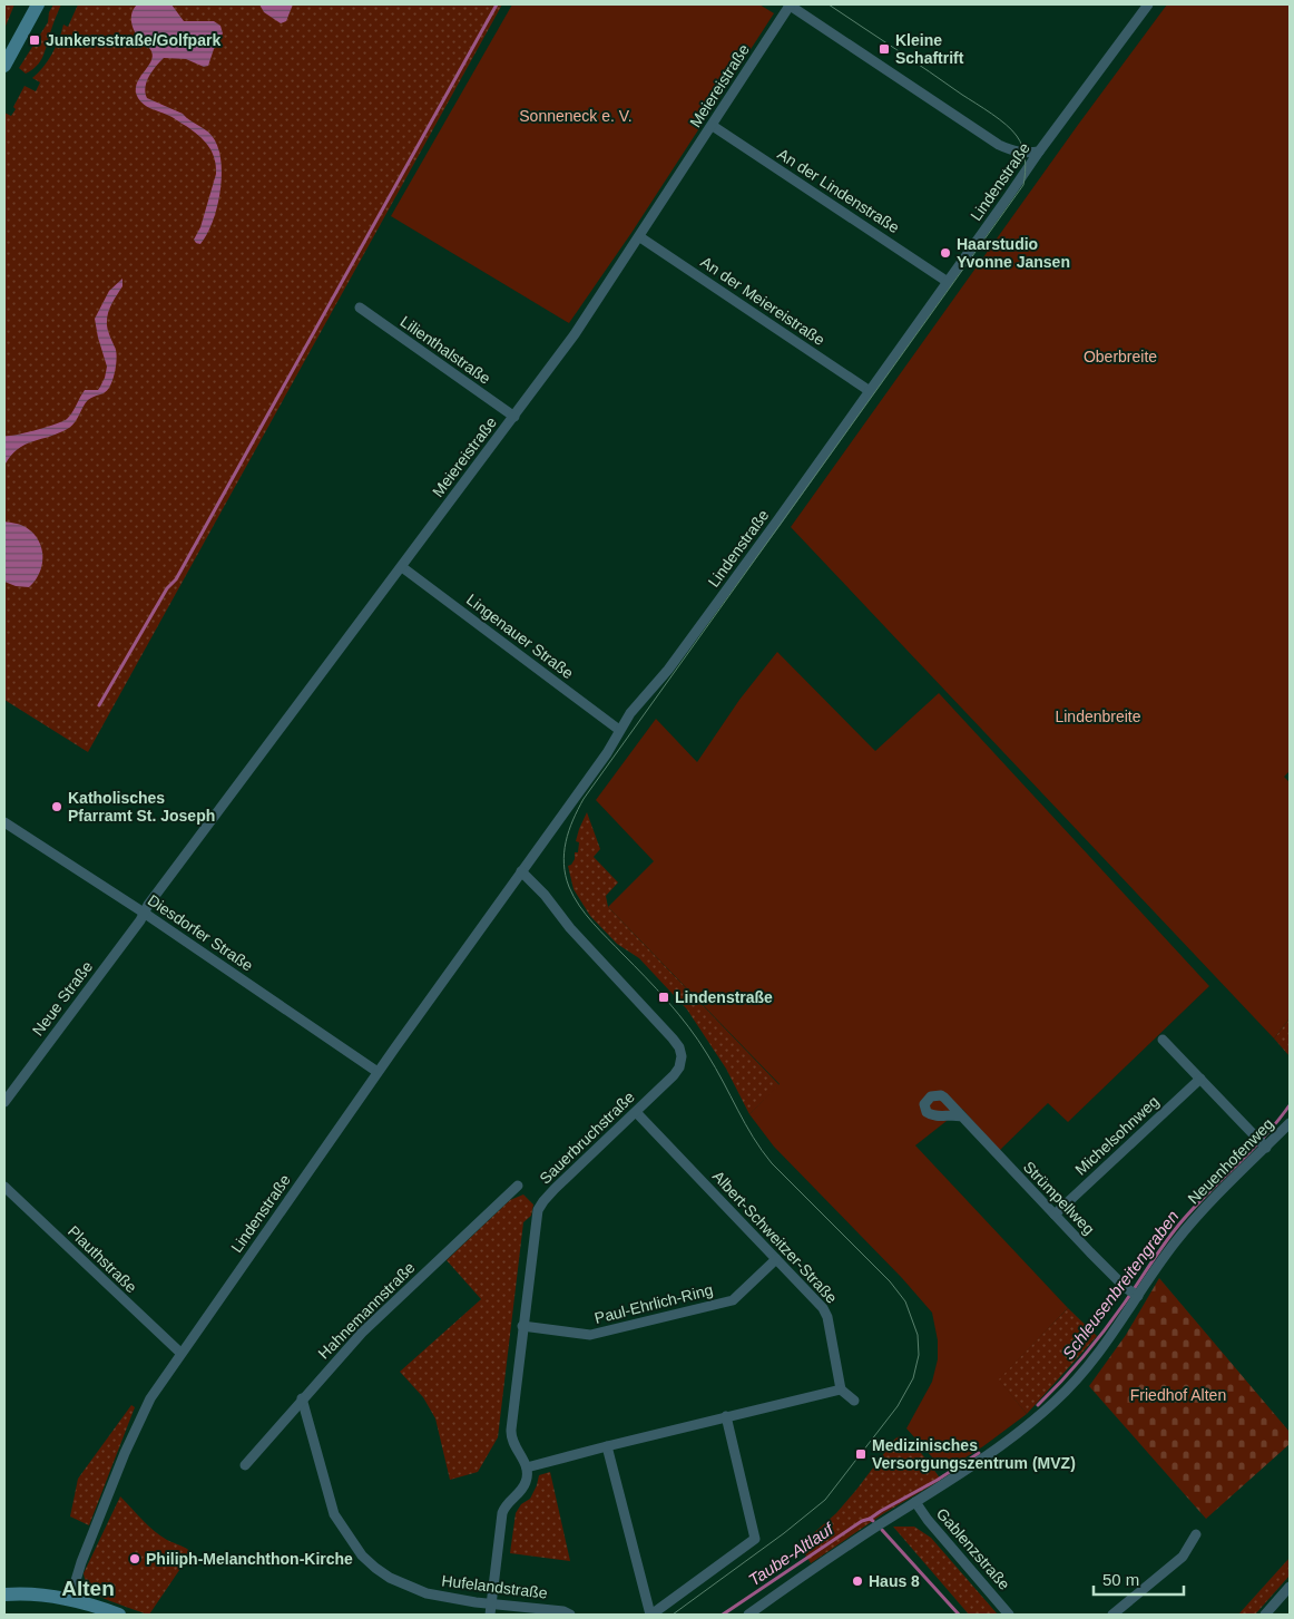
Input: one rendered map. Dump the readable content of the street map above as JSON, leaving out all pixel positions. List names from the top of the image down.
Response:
{
  "streets": {
    "street": [
      "Meiereistraße",
      "Lindenstraße",
      "An der Lindenstraße",
      "An der Meiereistraße",
      "Lilienthalstraße",
      "Lingenauer Straße",
      "Diesdorfer Straße",
      "Neue Straße",
      "Michelsohnweg",
      "Sauerbruchstraße",
      "Neuenhofenweg",
      "Strümpellweg",
      "Albert-Schweitzer-Straße",
      "Plauthstraße",
      "Paul-Ehrlich-Ring",
      "Hahnemannstraße",
      "Gablenzstraße",
      "Hufelandstraße"
    ]
  },
  "crossings": [
    ["Meiereistraße", "An der Lindenstraße"],
    ["Meiereistraße", "An der Meiereistraße"],
    ["Meiereistraße", "Lilienthalstraße"],
    ["Meiereistraße", "Lingenauer Straße"],
    ["Meiereistraße", "Diesdorfer Straße"],
    ["Meiereistraße", "Neue Straße"],
    ["Lindenstraße", "An der Lindenstraße"],
    ["Lindenstraße", "An der Meiereistraße"],
    ["Lindenstraße", "Lingenauer Straße"],
    ["Lindenstraße", "Diesdorfer Straße"],
    ["Lindenstraße", "Sauerbruchstraße"],
    ["Lindenstraße", "Plauthstraße"],
    ["Diesdorfer Straße", "Neue Straße"],
    ["Michelsohnweg", "Strümpellweg"],
    ["Sauerbruchstraße", "Albert-Schweitzer-Straße"],
    ["Sauerbruchstraße", "Paul-Ehrlich-Ring"],
    ["Neuenhofenweg", "Strümpellweg"],
    ["Neuenhofenweg", "Gablenzstraße"],
    ["Albert-Schweitzer-Straße", "Paul-Ehrlich-Ring"],
    ["Hahnemannstraße", "Hufelandstraße"]
  ],
  "districts": ["Alten"],
  "water": ["Schleusenbreitengraben", "Taube-Altlauf"],
  "parks": [
    "Sonneneck e. V.",
    "Oberbreite",
    "Lindenbreite",
    "Friedhof Alten"
  ],
  "places": {
    "transit": [
      "Junkersstraße/Golfpark",
      "Kleine Schaftrift",
      "Lindenstraße",
      "Medizinisches Versorgungszentrum (MVZ)"
    ],
    "other": [
      "Haarstudio Yvonne Jansen",
      "Katholisches Pfarramt St. Joseph",
      "Philiph-Melanchthon-Kirche",
      "Haus 8"
    ]
  },
  "scale_bar": "50 m"
}
